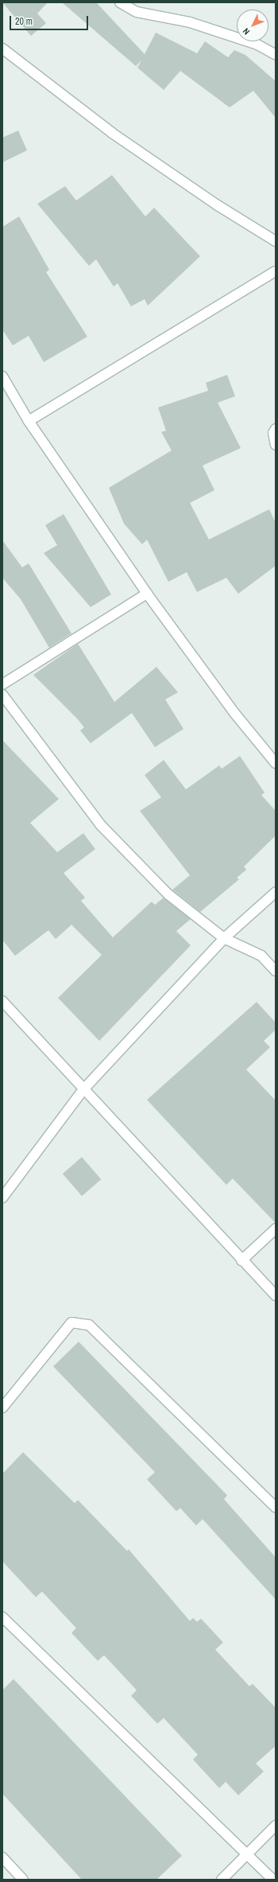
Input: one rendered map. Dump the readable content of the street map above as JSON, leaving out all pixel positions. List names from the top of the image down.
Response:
{
  "scale_bar": "20 m",
  "north": "bottom left"
}
